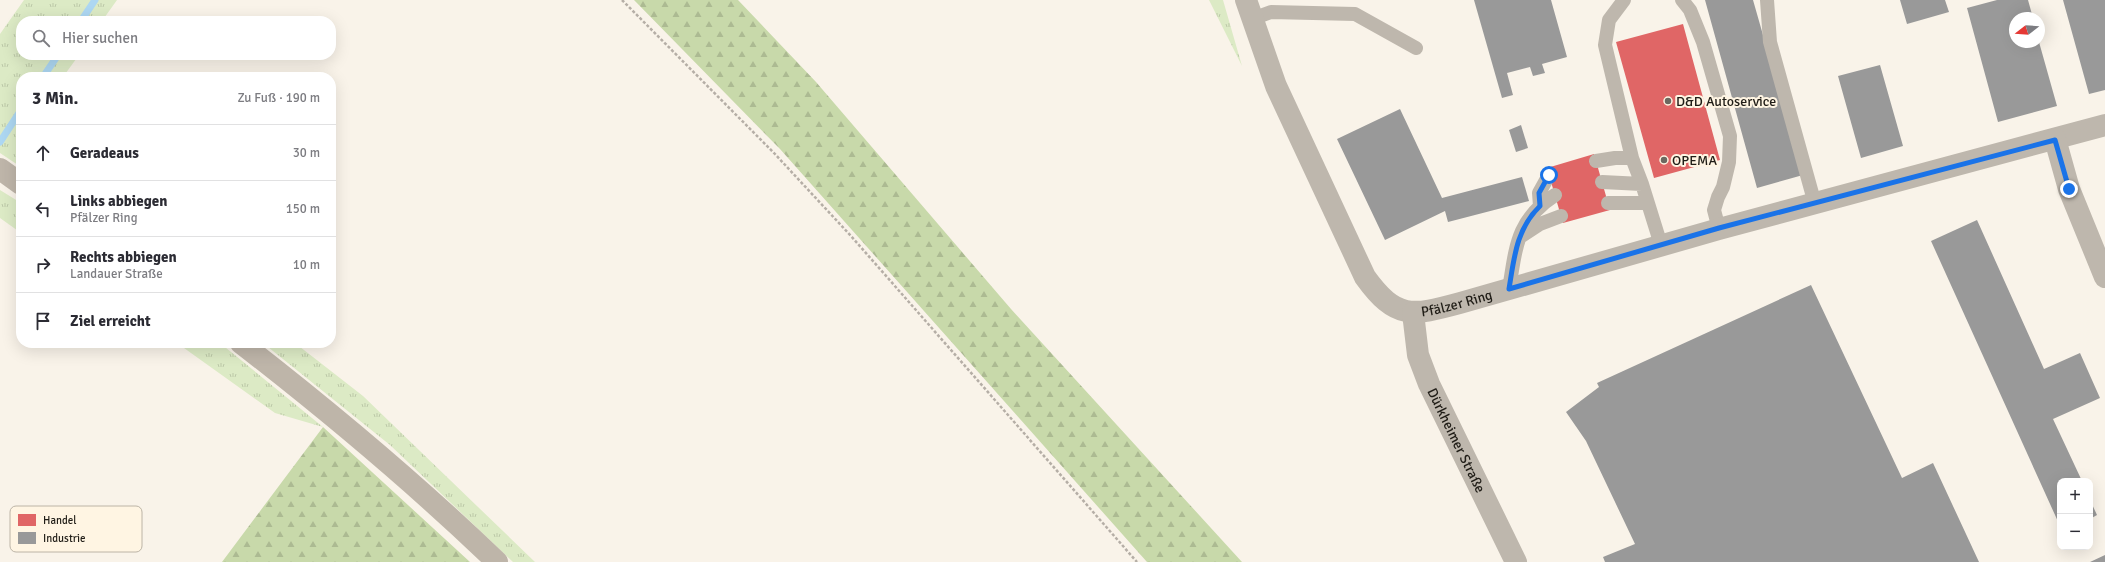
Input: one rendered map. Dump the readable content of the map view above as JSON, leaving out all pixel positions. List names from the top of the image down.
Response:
{
  "streets": {
    "street": ["Pfälzer Ring", "Dürkheimer Straße"]
  },
  "crossings": [
    ["Pfälzer Ring", "Dürkheimer Straße"]
  ],
  "places": ["D&D Autoservice", "OPEMA"],
  "legend": ["Handel", "Industrie"],
  "north": "left",
  "page": {
    "search": "Hier suchen",
    "heading": ["3 Min.", "Zu Fuß · 190 m"],
    "list": [
      ["Geradeaus", "30 m"],
      ["Links abbiegen", "Pfälzer Ring", "150 m"],
      ["Rechts abbiegen", "Landauer Straße", "10 m"],
      "Ziel erreicht"
    ],
    "map_buttons": ["+", "−"]
  }
}
